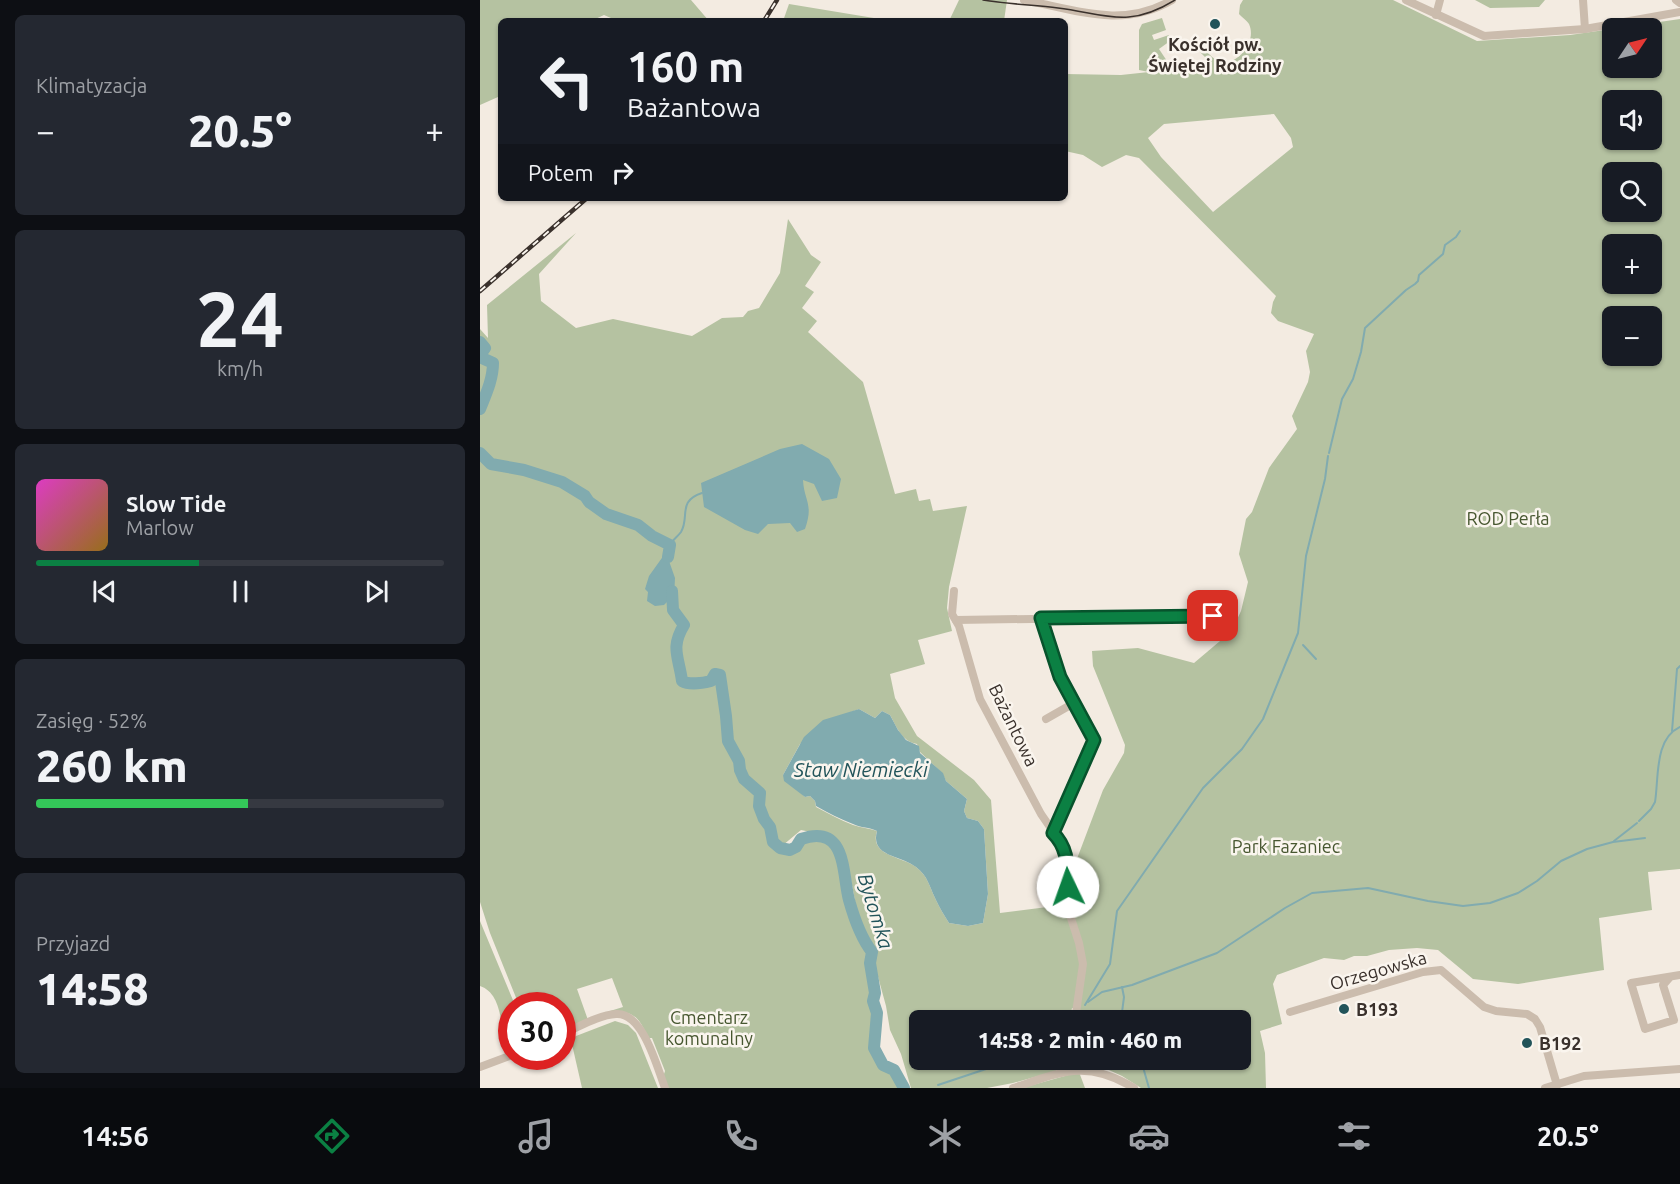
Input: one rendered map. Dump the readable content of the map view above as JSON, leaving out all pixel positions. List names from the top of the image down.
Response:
{
  "streets": {
    "street": ["Bażantowa", "Orzegowska"]
  },
  "water": ["Staw Niemiecki", "Bytomka"],
  "parks": ["ROD Perła", "Park Fazaniec", "Cmentarz komunalny"],
  "places": ["Kościół pw. Świętej Rodziny", "B193", "B192"],
  "north": "top right",
  "page": {
    "tile": [
      "Klimatyzacja",
      ["24", "km/h"],
      ["Zasięg · 52%", "260 km"],
      ["Przyjazd", "14:58"]
    ],
    "map_buttons": ["+", "−"],
    "turn": ["160 m", "Bażantowa"],
    "heat": ["−", "20.5°", "+"],
    "then": "Potem",
    "song": ["Slow Tide", "Marlow"],
    "limit": "30",
    "trip": "14:58 · 2 min · 460 m",
    "tabs": ["14:56", "20.5°"]
  }
}
